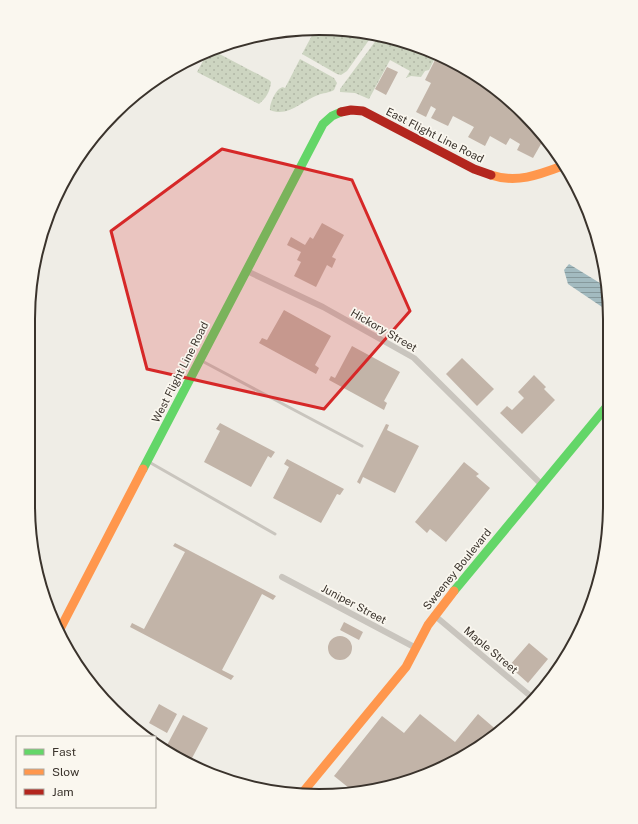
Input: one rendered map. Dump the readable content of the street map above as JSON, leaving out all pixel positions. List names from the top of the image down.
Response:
{
  "streets": {
    "street": [
      "East Flight Line Road",
      "Hickory Street",
      "West Flight Line Road",
      "Sweeney Boulevard",
      "Juniper Street",
      "Maple Street"
    ]
  },
  "crossings": [
    ["East Flight Line Road", "West Flight Line Road"],
    ["Hickory Street", "West Flight Line Road"],
    ["Hickory Street", "Sweeney Boulevard"],
    ["Sweeney Boulevard", "Juniper Street"],
    ["Sweeney Boulevard", "Maple Street"]
  ],
  "legend": ["Fast", "Slow", "Jam"]
}
